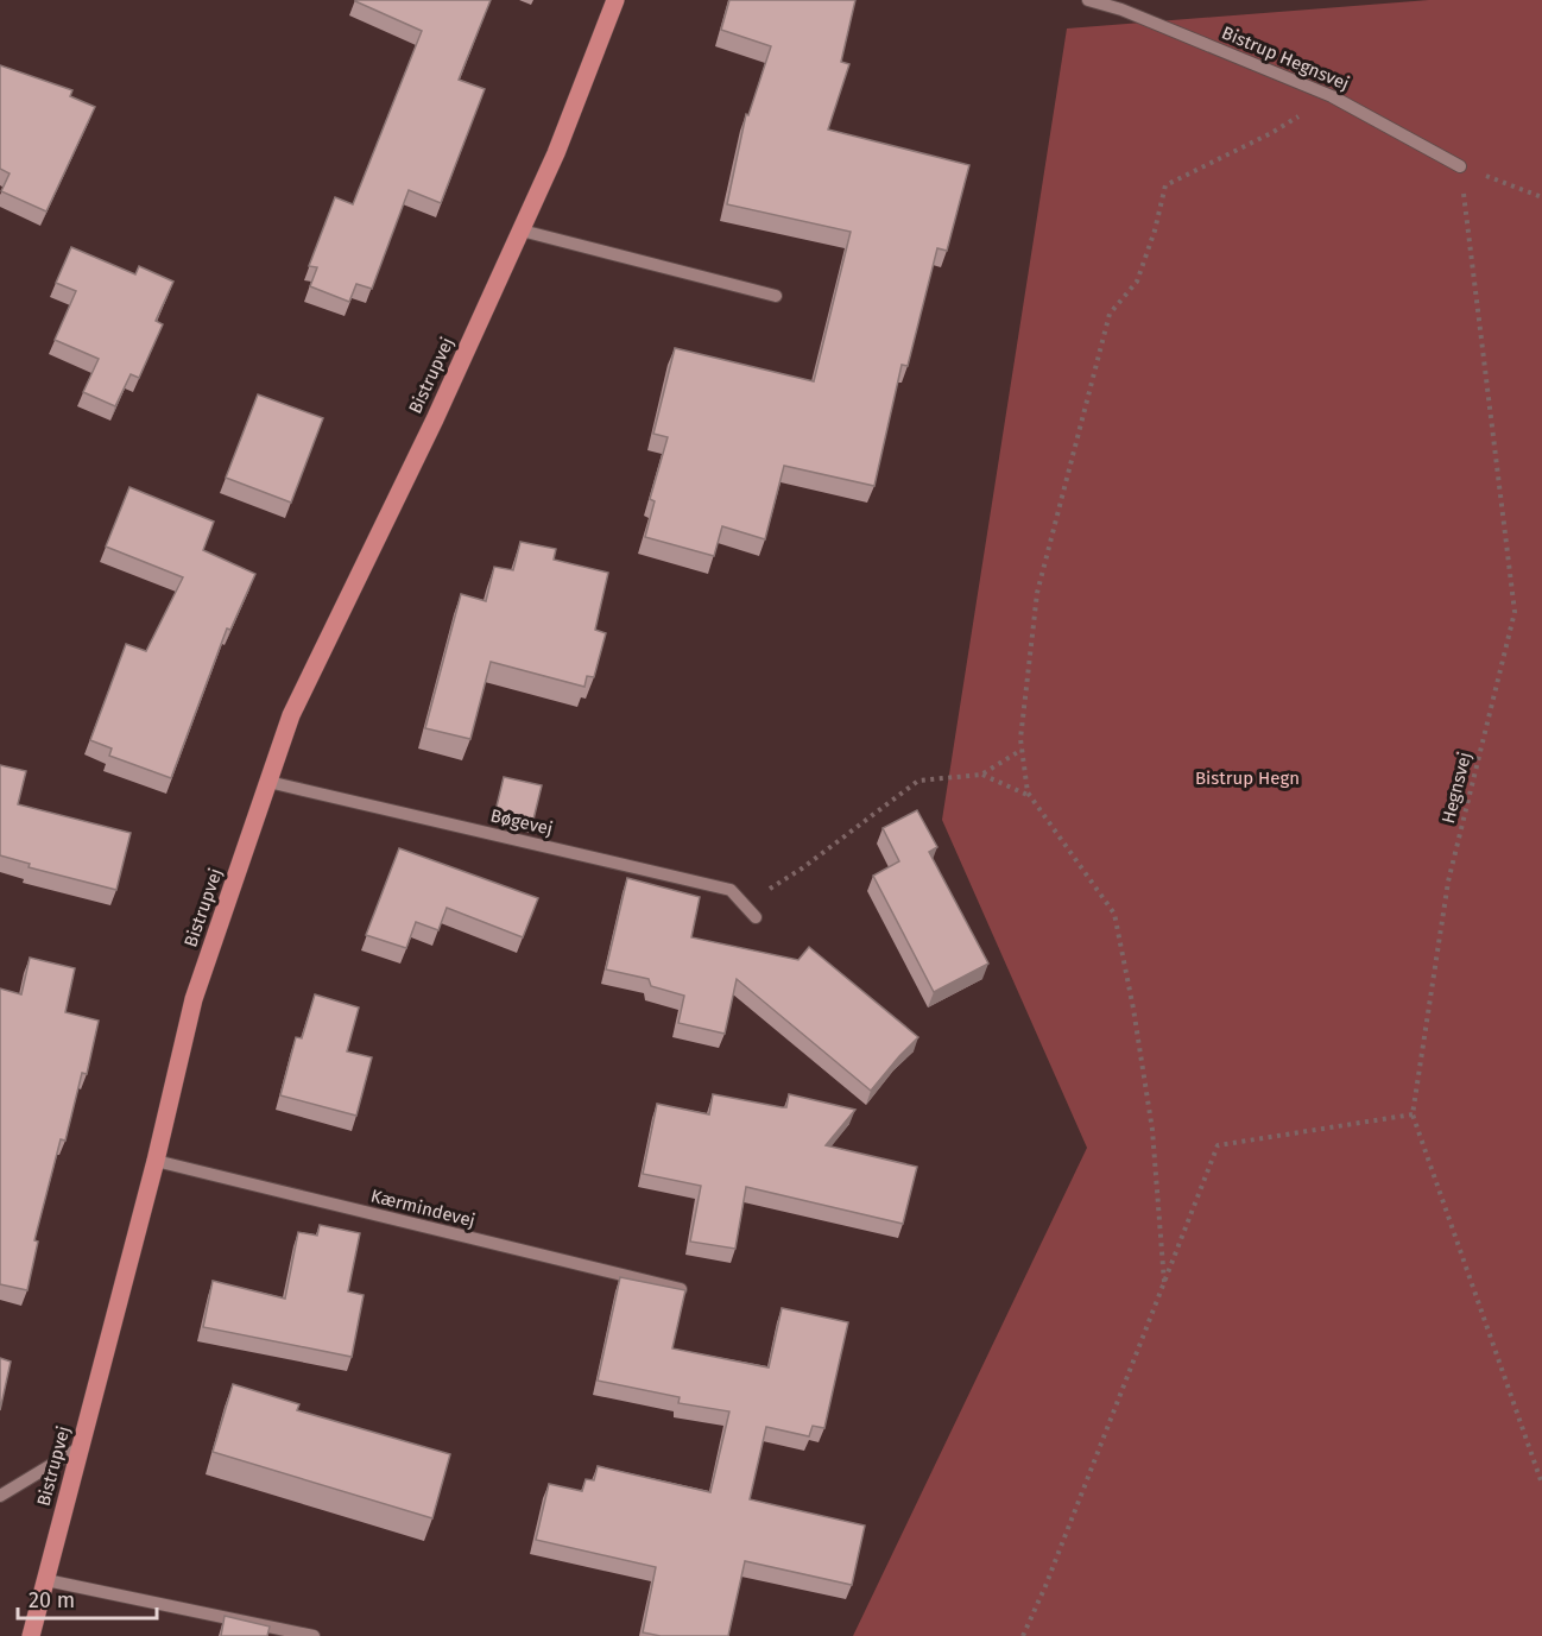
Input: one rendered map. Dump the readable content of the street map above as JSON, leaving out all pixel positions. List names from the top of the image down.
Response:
{
  "streets": {
    "main road": ["Bistrupvej"],
    "street": ["Bistrup Hegnsvej", "Bøgevej", "Kærmindevej"],
    "path": ["Hegnsvej"]
  },
  "crossings": [
    ["Bistrup Hegnsvej", "Hegnsvej"],
    ["Bistrupvej", "Bøgevej"],
    ["Bistrupvej", "Kærmindevej"]
  ],
  "parks": ["Bistrup Hegn"],
  "scale_bar": "20 m"
}
